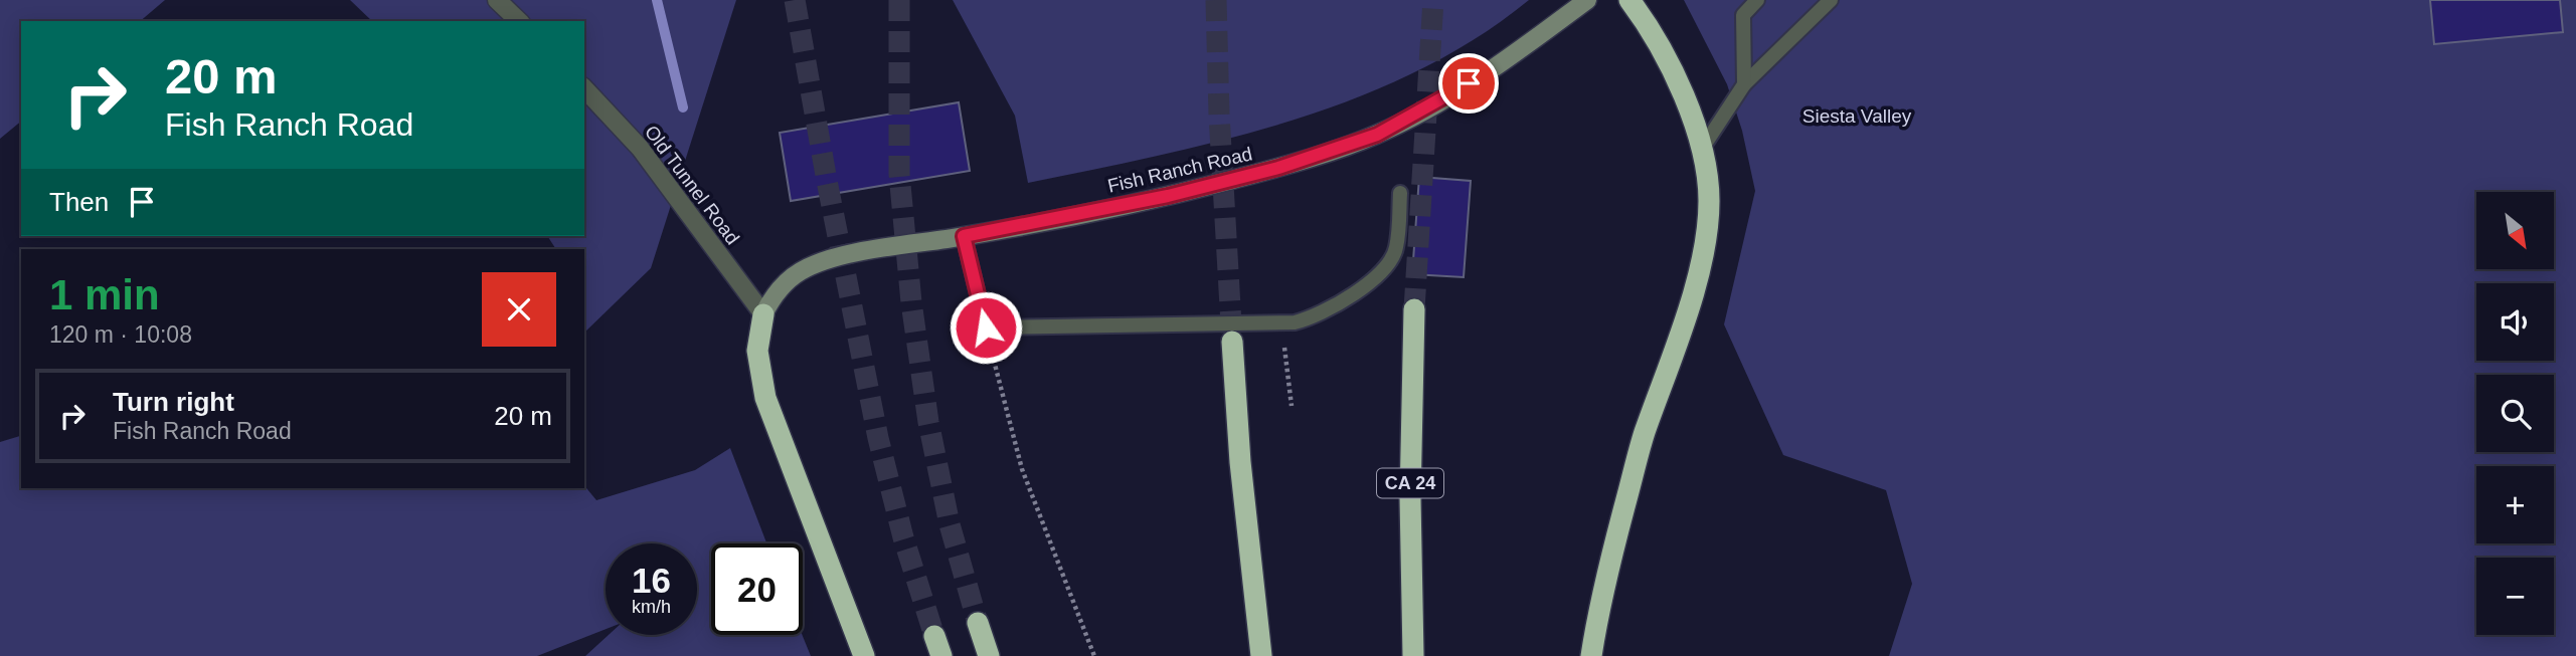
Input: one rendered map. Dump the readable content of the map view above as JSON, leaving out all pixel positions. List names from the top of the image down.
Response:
{
  "streets": {
    "highway": ["CA 24"],
    "main road": ["Fish Ranch Road"],
    "street": ["Old Tunnel Road"]
  },
  "crossings": [
    ["Fish Ranch Road", "Old Tunnel Road"]
  ],
  "parks": ["Siesta Valley"],
  "north": "bottom right",
  "page": {
    "turn": ["20 m", "Fish Ranch Road"],
    "then": "Then",
    "map_buttons": ["+", "−"],
    "heading": ["1 min", "120 m · 10:08"],
    "list": [
      {
        "name": "Turn right",
        "note": "Fish Ranch Road",
        "value": "20 m"
      }
    ],
    "speed": "16 km/h",
    "limit": "20"
  }
}
